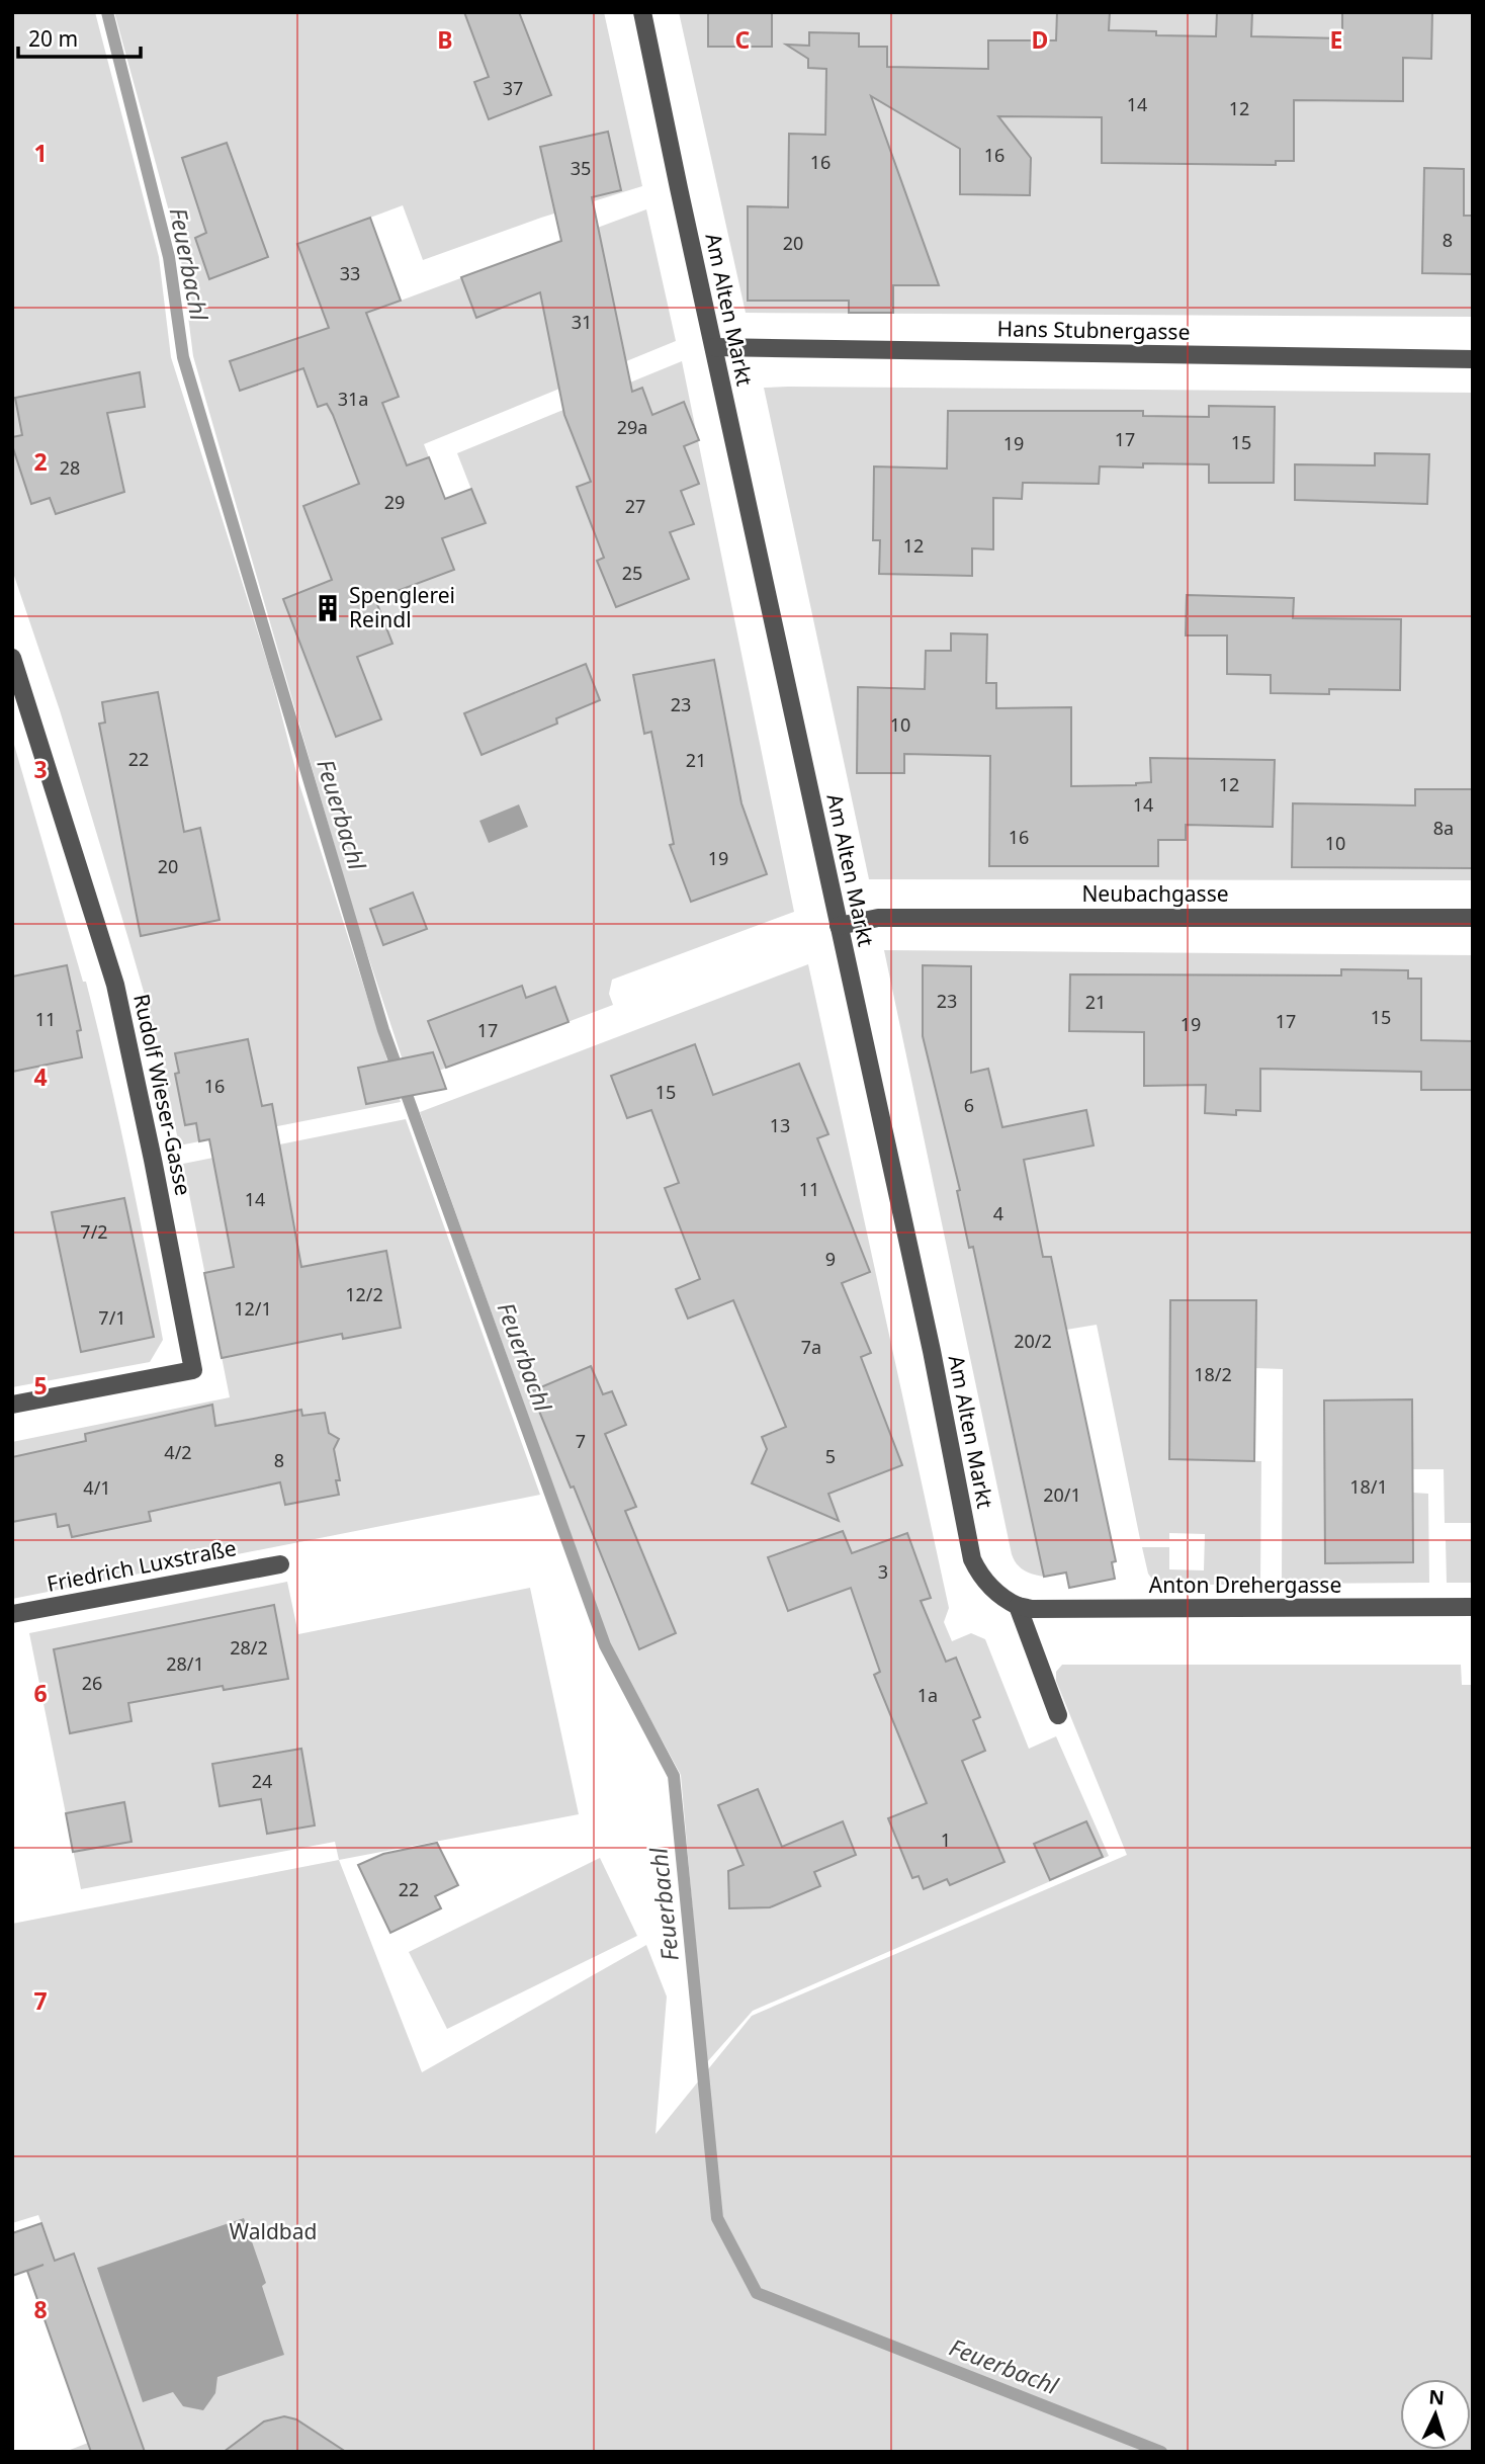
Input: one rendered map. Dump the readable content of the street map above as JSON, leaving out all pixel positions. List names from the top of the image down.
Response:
{
  "streets": {
    "street": [
      "Am Alten Markt",
      "Hans Stubnergasse",
      "Neubachgasse",
      "Rudolf Wieser-Gasse",
      "Friedrich Luxstraße",
      "Anton Drehergasse"
    ]
  },
  "crossings": [
    ["Am Alten Markt", "Hans Stubnergasse"],
    ["Am Alten Markt", "Neubachgasse"],
    ["Am Alten Markt", "Anton Drehergasse"]
  ],
  "water": ["Feuerbachl"],
  "parks": ["Waldbad"],
  "places": {
    "building": ["Spenglerei Reindl"]
  },
  "house_numbers": [
    "37",
    "14",
    "12",
    "16",
    "16",
    "35",
    "8",
    "20",
    "33",
    "31",
    "31a",
    "29a",
    "17",
    "15",
    "19",
    "28",
    "29",
    "27",
    "12",
    "25",
    "23",
    "10",
    "22",
    "21",
    "12",
    "14",
    "8a",
    "16",
    "10",
    "19",
    "20",
    "23",
    "21",
    "15",
    "11",
    "17",
    "19",
    "17",
    "16",
    "15",
    "6",
    "13",
    "11",
    "14",
    "4",
    "7/2",
    "9",
    "12/2",
    "12/1",
    "7/1",
    "20/2",
    "7a",
    "18/2",
    "7",
    "4/2",
    "5",
    "8",
    "18/1",
    "4/1",
    "20/1",
    "3",
    "28/2",
    "28/1",
    "26",
    "1a",
    "24",
    "1",
    "22"
  ],
  "scale_bar": "20 m",
  "north": "top",
  "grid": {
    "columns": [
      "B",
      "C",
      "D",
      "E"
    ],
    "rows": [
      "1",
      "2",
      "3",
      "4",
      "5",
      "6",
      "7",
      "8"
    ]
  }
}
